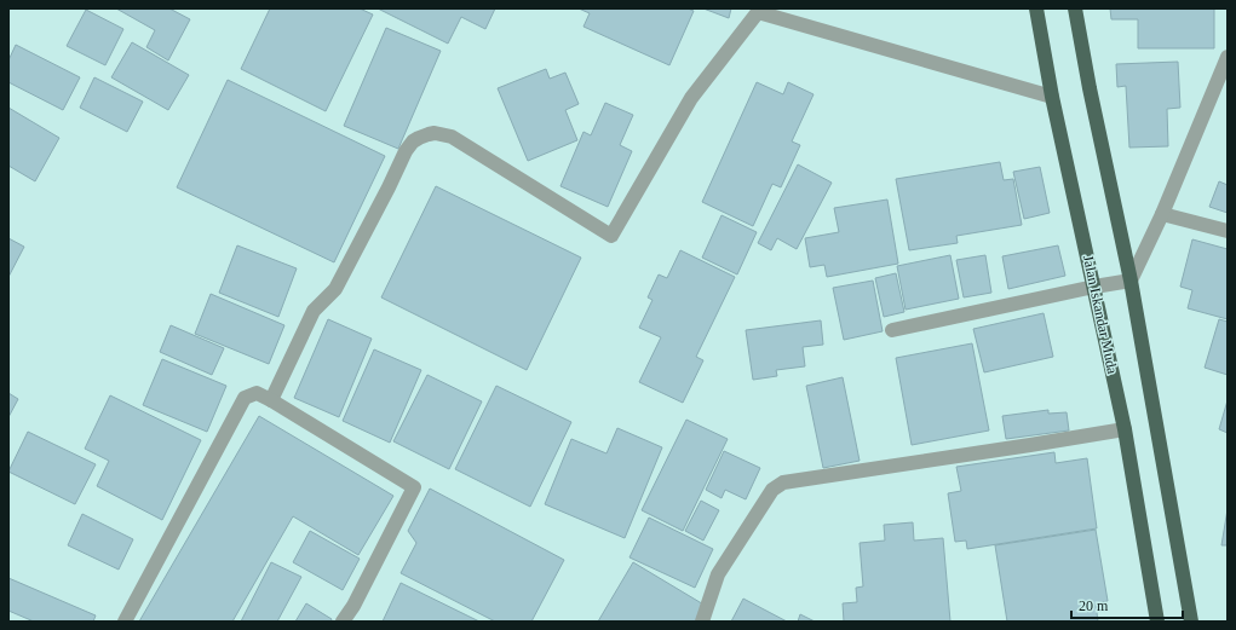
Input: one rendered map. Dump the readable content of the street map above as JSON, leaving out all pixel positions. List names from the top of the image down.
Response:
{
  "streets": {
    "highway": ["Jalan Iskandar Muda"]
  },
  "scale_bar": "20 m"
}
